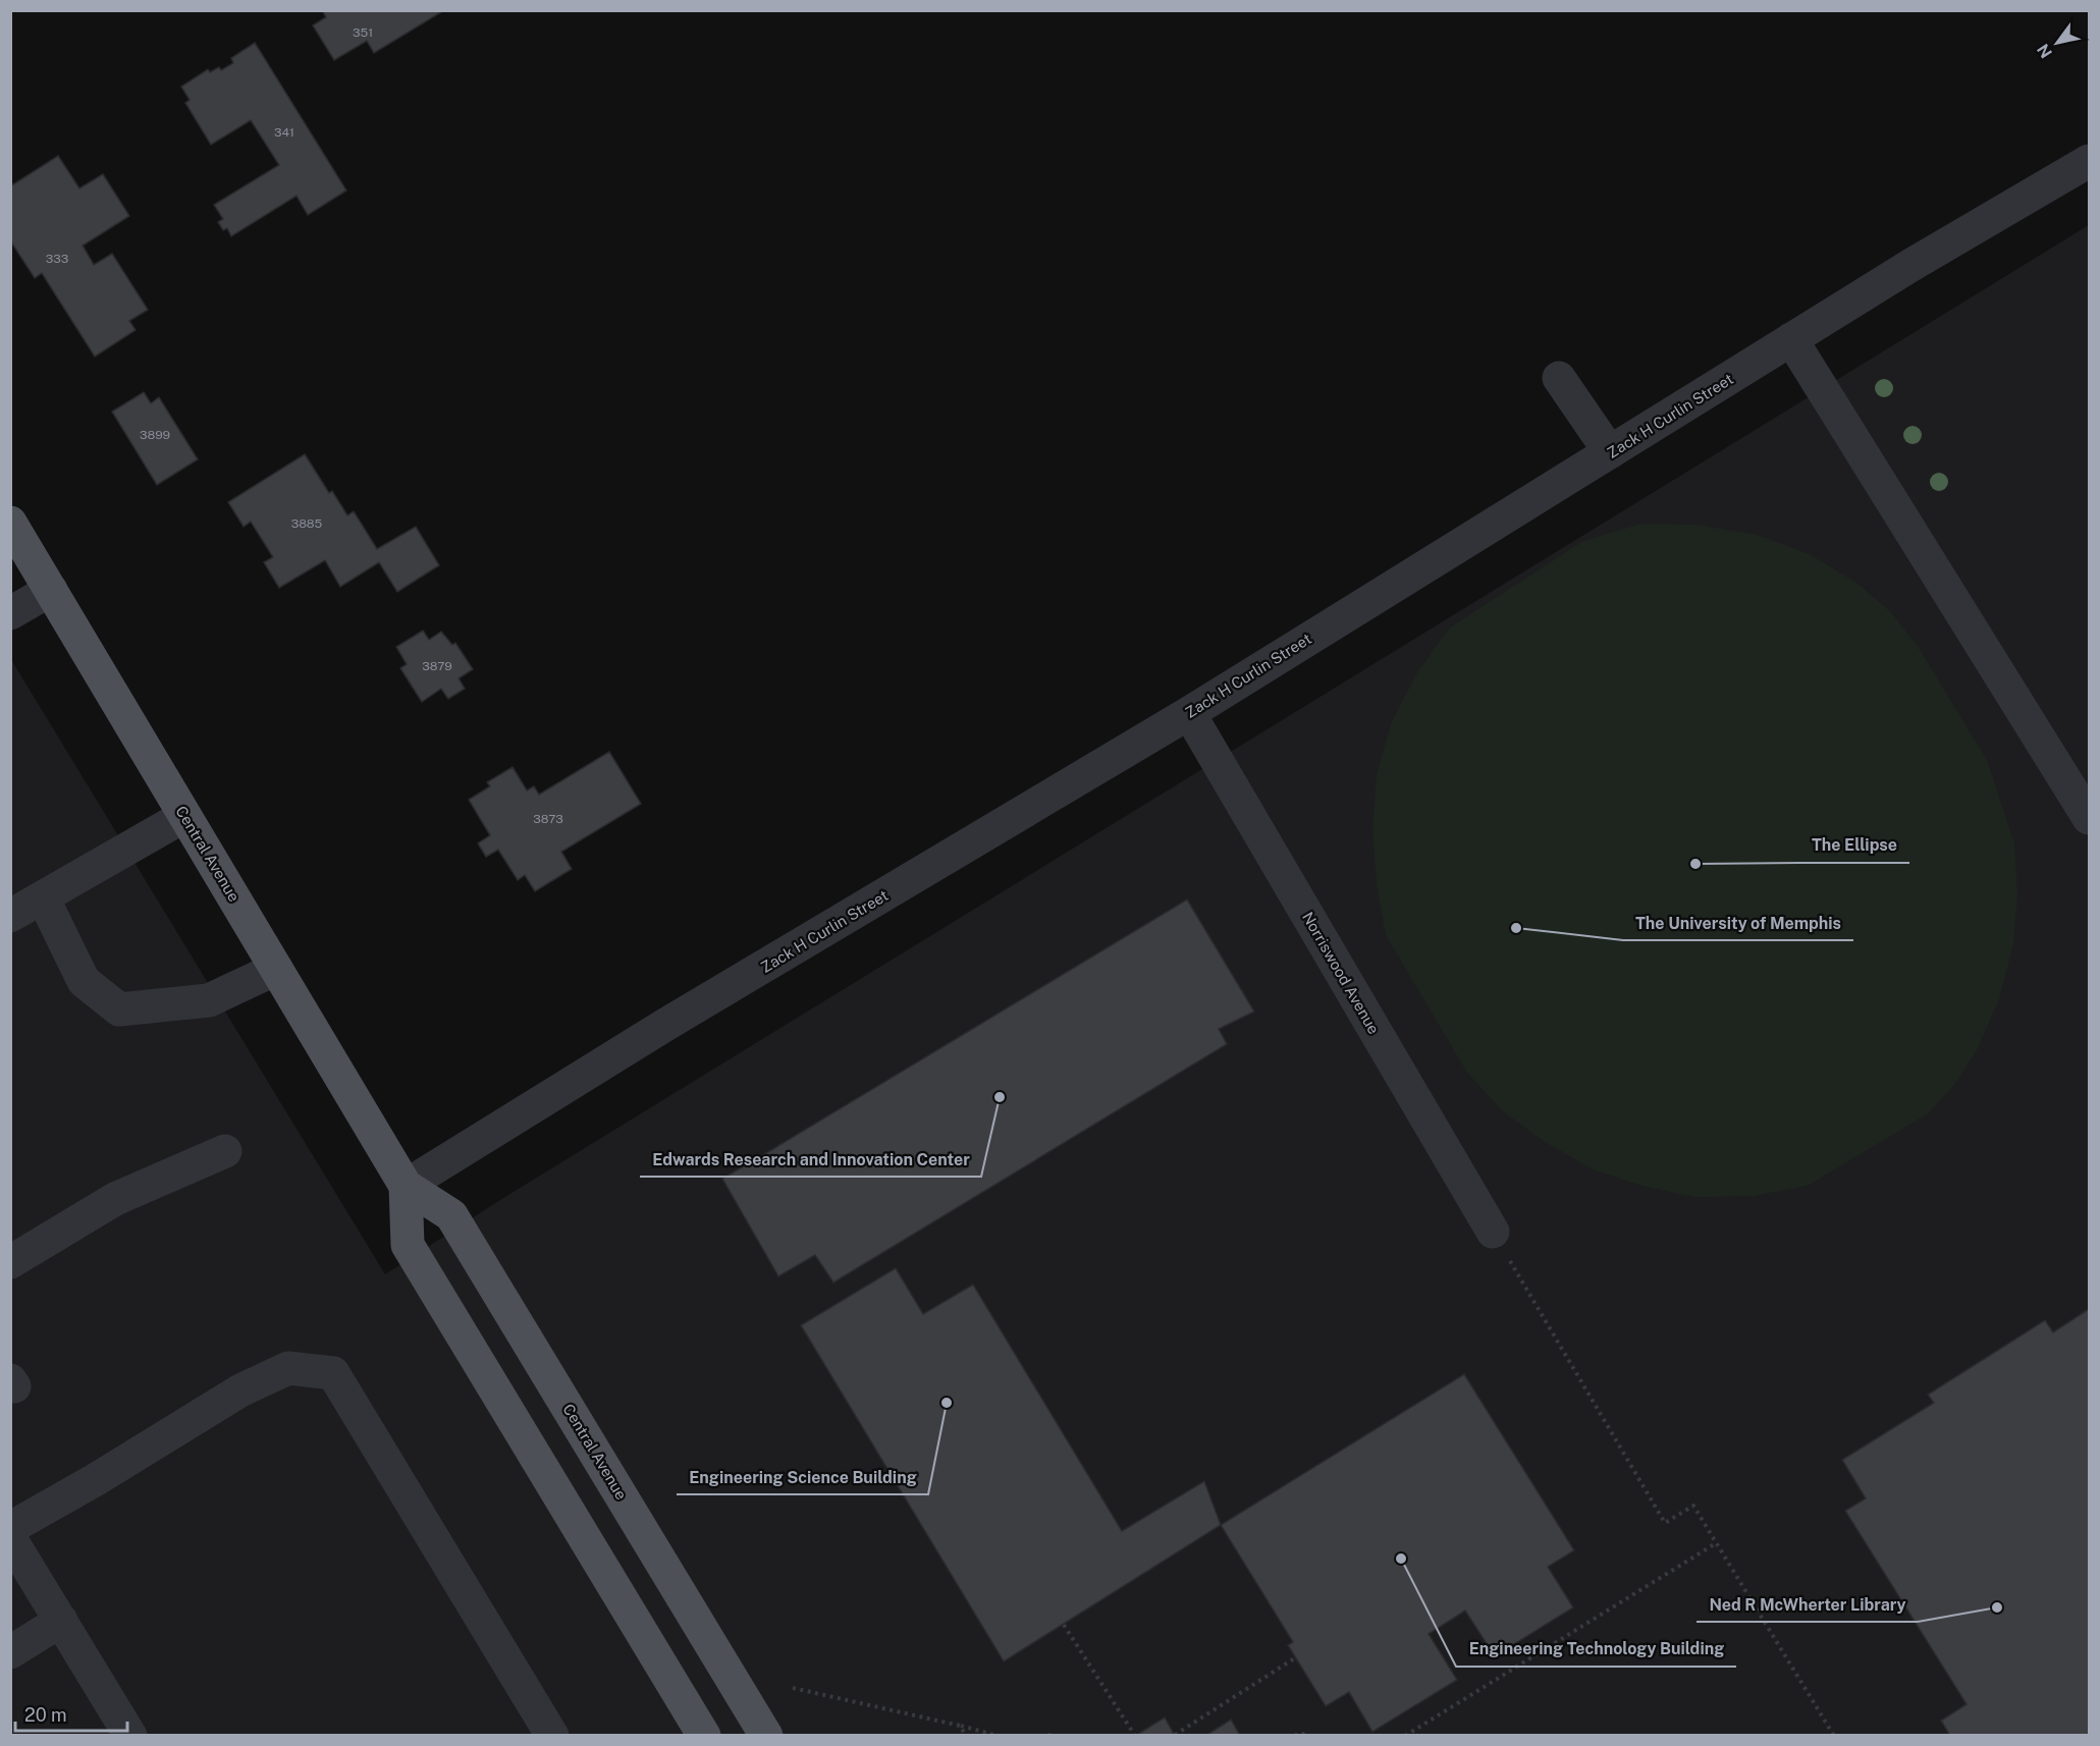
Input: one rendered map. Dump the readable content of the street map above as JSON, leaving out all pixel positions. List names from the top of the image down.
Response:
{
  "streets": {
    "main road": ["Central Avenue"],
    "street": ["Zack H Curlin Street", "Norriswood Avenue"]
  },
  "crossings": [
    ["Zack H Curlin Street", "Central Avenue"],
    ["Zack H Curlin Street", "Norriswood Avenue"]
  ],
  "places": [
    "The Ellipse",
    "The University of Memphis",
    "Edwards Research and Innovation Center",
    "Engineering Science Building",
    "Engineering Technology Building",
    "Ned R McWherter Library"
  ],
  "house_numbers": [
    "351",
    "341",
    "333",
    "3899",
    "3885",
    "3879",
    "3873"
  ],
  "scale_bar": "20 m",
  "north": "bottom left"
}
